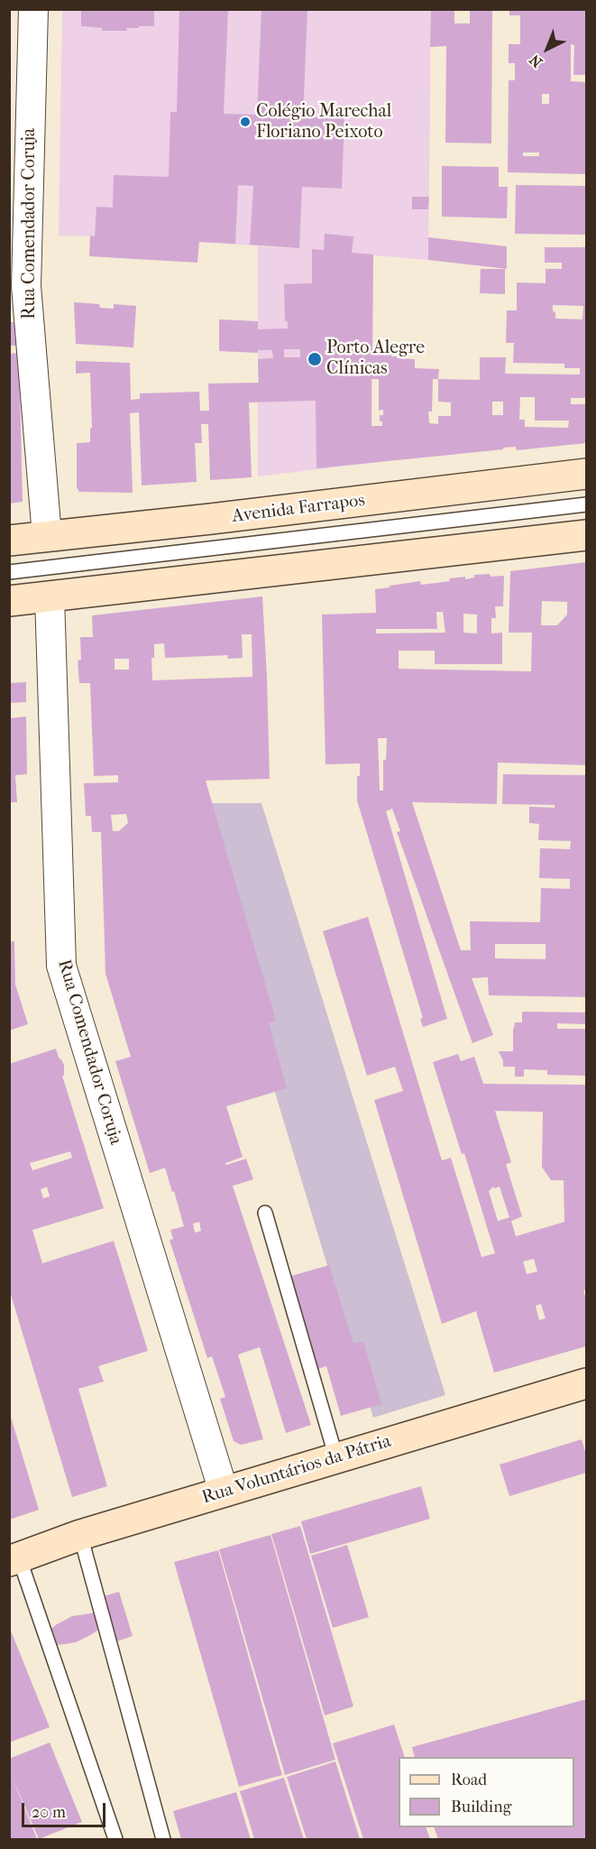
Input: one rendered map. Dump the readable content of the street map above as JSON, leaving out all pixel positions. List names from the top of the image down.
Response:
{
  "streets": {
    "main road": ["Avenida Farrapos", "Rua Voluntários da Pátria"],
    "street": ["Rua Comendador Coruja"]
  },
  "crossings": [
    ["Rua Comendador Coruja", "Avenida Farrapos"],
    ["Rua Comendador Coruja", "Rua Voluntários da Pátria"]
  ],
  "places": ["Colégio Marechal Floriano Peixoto", "Porto Alegre Clínicas"],
  "legend": ["Road", "Building"],
  "scale_bar": "20 m",
  "north": "bottom left"
}
